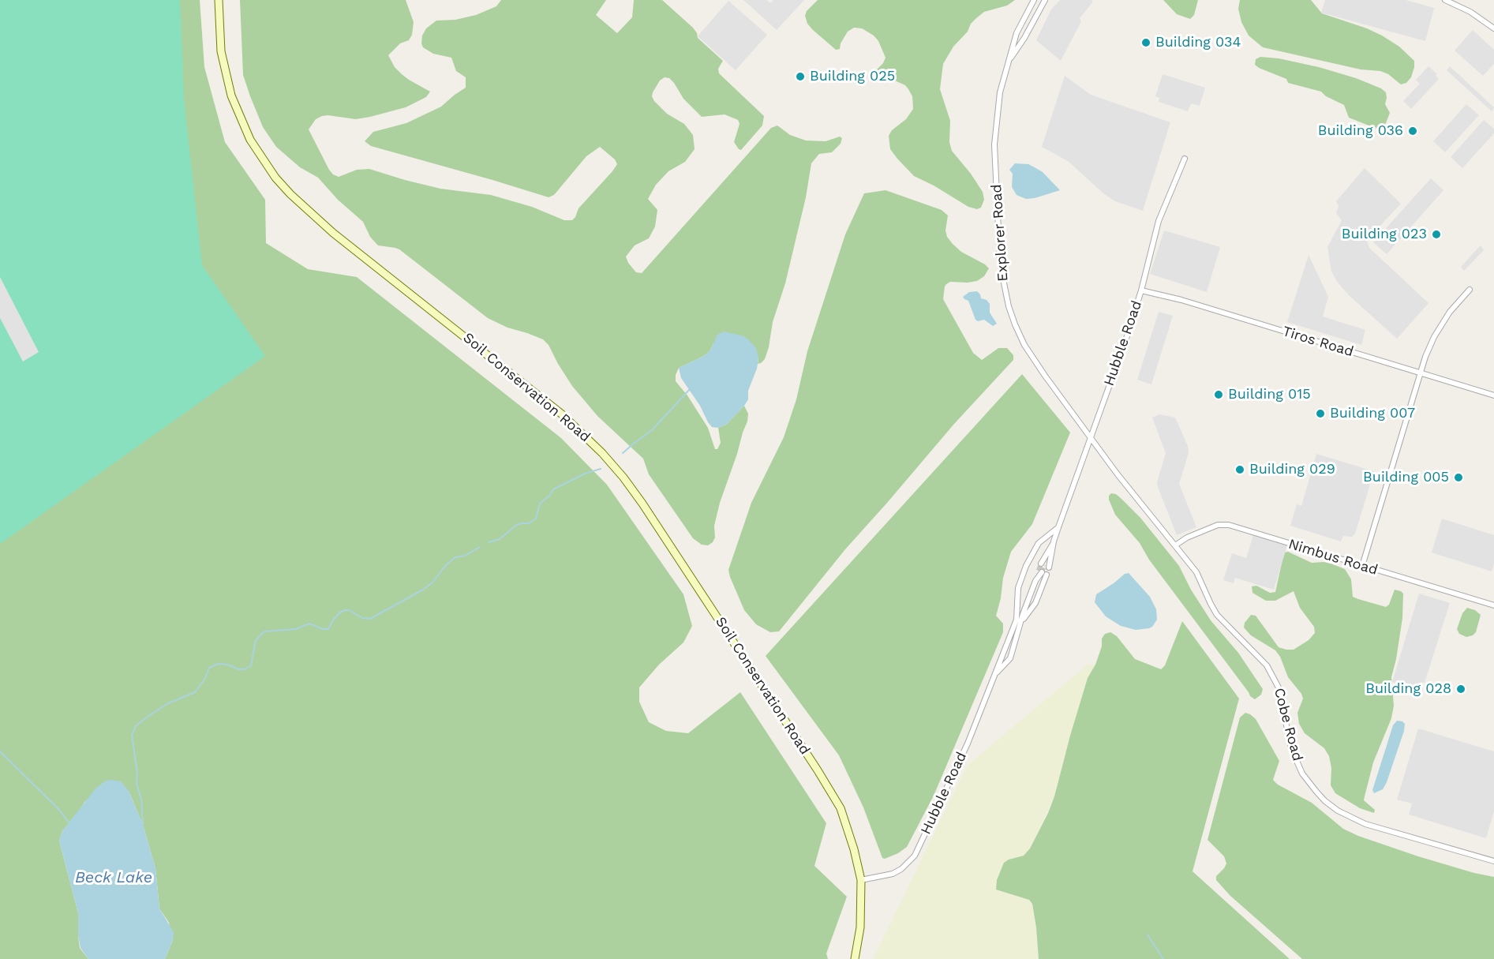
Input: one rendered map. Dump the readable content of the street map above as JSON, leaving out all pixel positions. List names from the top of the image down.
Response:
{
  "streets": {
    "main road": ["Soil Conservation Road"],
    "street": [
      "Explorer Road",
      "Tiros Road",
      "Hubble Road",
      "Nimbus Road",
      "Cobe Road"
    ]
  },
  "crossings": [
    ["Explorer Road", "Hubble Road"],
    ["Explorer Road", "Cobe Road"],
    ["Tiros Road", "Hubble Road"],
    ["Hubble Road", "Soil Conservation Road"],
    ["Hubble Road", "Cobe Road"],
    ["Nimbus Road", "Cobe Road"]
  ],
  "water": ["Beck Lake"],
  "places": [
    "Building 034",
    "Building 025",
    "Building 036",
    "Building 023",
    "Building 015",
    "Building 007",
    "Building 029",
    "Building 005",
    "Building 028"
  ]
}
